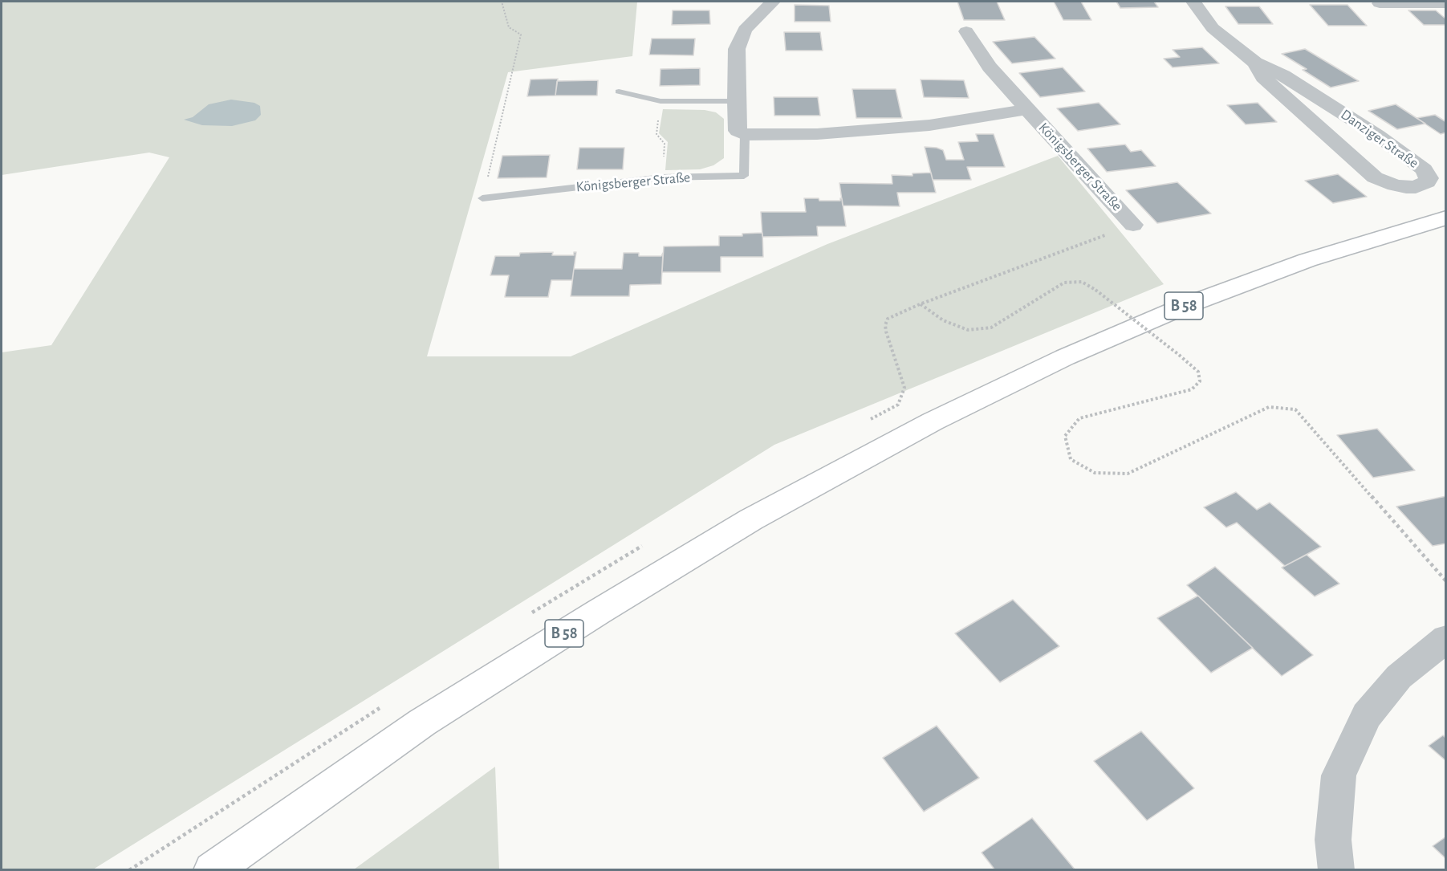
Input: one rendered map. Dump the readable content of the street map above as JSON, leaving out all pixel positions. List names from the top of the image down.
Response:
{
  "streets": {
    "main road": ["B 58"],
    "street": ["Danziger Straße", "Königsberger Straße"]
  }
}
